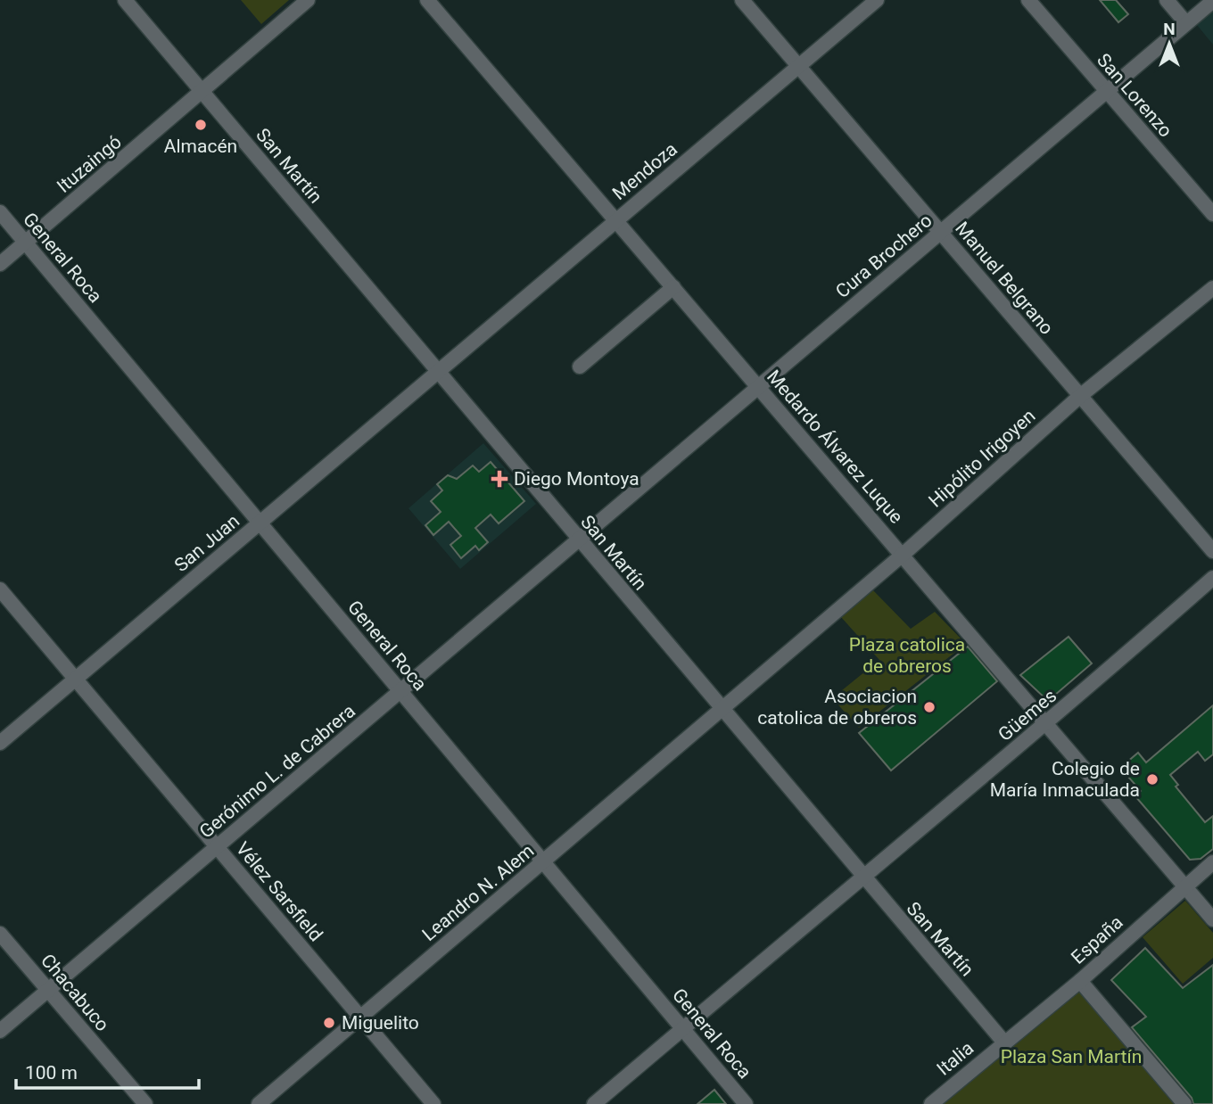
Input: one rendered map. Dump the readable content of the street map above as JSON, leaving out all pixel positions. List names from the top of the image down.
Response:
{
  "streets": {
    "street": [
      "San Lorenzo",
      "Ituzaingó",
      "San Martín",
      "Mendoza",
      "Cura Brochero",
      "General Roca",
      "Manuel Belgrano",
      "Medardo Álvarez Luque",
      "Hipólito Irigoyen",
      "San Juan",
      "Güemes",
      "Gerónimo L. de Cabrera",
      "Vélez Sarsfield",
      "Leandro N. Alem",
      "España",
      "Chacabuco",
      "Italia"
    ]
  },
  "crossings": [
    ["San Lorenzo", "Cura Brochero"],
    ["Ituzaingó", "San Martín"],
    ["Ituzaingó", "General Roca"],
    ["San Martín", "Mendoza"],
    ["San Martín", "Cura Brochero"],
    ["San Martín", "Hipólito Irigoyen"],
    ["San Martín", "San Juan"],
    ["San Martín", "Güemes"],
    ["San Martín", "Gerónimo L. de Cabrera"],
    ["San Martín", "Leandro N. Alem"],
    ["San Martín", "España"],
    ["San Martín", "Italia"],
    ["Mendoza", "Manuel Belgrano"],
    ["Mendoza", "Medardo Álvarez Luque"],
    ["Mendoza", "San Juan"],
    ["Cura Brochero", "Manuel Belgrano"],
    ["Cura Brochero", "Medardo Álvarez Luque"],
    ["Cura Brochero", "Gerónimo L. de Cabrera"],
    ["General Roca", "San Juan"],
    ["General Roca", "Güemes"],
    ["General Roca", "Gerónimo L. de Cabrera"],
    ["General Roca", "Leandro N. Alem"],
    ["Manuel Belgrano", "Hipólito Irigoyen"],
    ["Medardo Álvarez Luque", "Hipólito Irigoyen"],
    ["Medardo Álvarez Luque", "Güemes"],
    ["Medardo Álvarez Luque", "España"],
    ["Hipólito Irigoyen", "Leandro N. Alem"],
    ["San Juan", "Vélez Sarsfield"],
    ["Gerónimo L. de Cabrera", "Vélez Sarsfield"],
    ["Gerónimo L. de Cabrera", "Chacabuco"],
    ["Vélez Sarsfield", "Leandro N. Alem"],
    ["España", "Italia"]
  ],
  "parks": ["Plaza catolica de obreros", "Plaza San Martín"],
  "places": {
    "other": [
      "Almacén",
      "Asociacion catolica de obreros",
      "Colegio de María Inmaculada",
      "Miguelito"
    ],
    "health": ["Diego Montoya"]
  },
  "scale_bar": "100 m",
  "north": "top"
}
